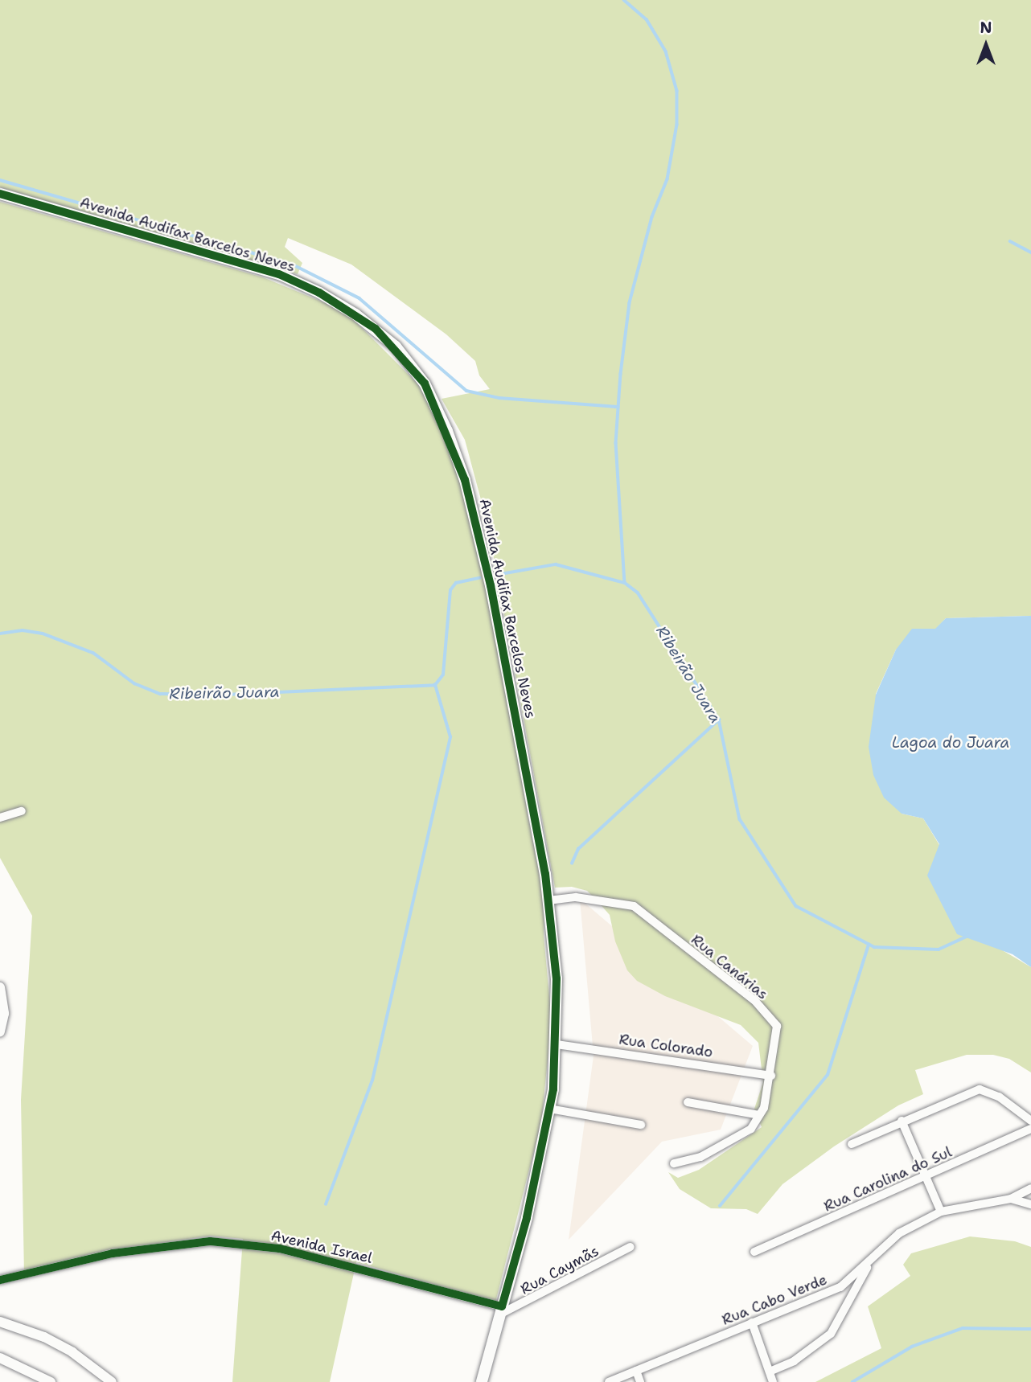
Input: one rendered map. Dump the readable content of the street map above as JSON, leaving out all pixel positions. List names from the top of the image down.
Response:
{
  "streets": {
    "main road": ["Avenida Audifax Barcelos Neves"],
    "street": [
      "Rua Canárias",
      "Rua Colorado",
      "Rua Carolina do Sul",
      "Avenida Israel",
      "Rua Caymãs",
      "Rua Cabo Verde"
    ]
  },
  "crossings": [
    ["Avenida Audifax Barcelos Neves", "Rua Canárias"],
    ["Avenida Audifax Barcelos Neves", "Rua Colorado"],
    ["Avenida Audifax Barcelos Neves", "Avenida Israel"],
    ["Avenida Audifax Barcelos Neves", "Rua Caymãs"],
    ["Rua Canárias", "Rua Colorado"],
    ["Avenida Israel", "Rua Caymãs"]
  ],
  "water": ["Ribeirão Juara", "Lagoa do Juara"],
  "north": "top"
}
